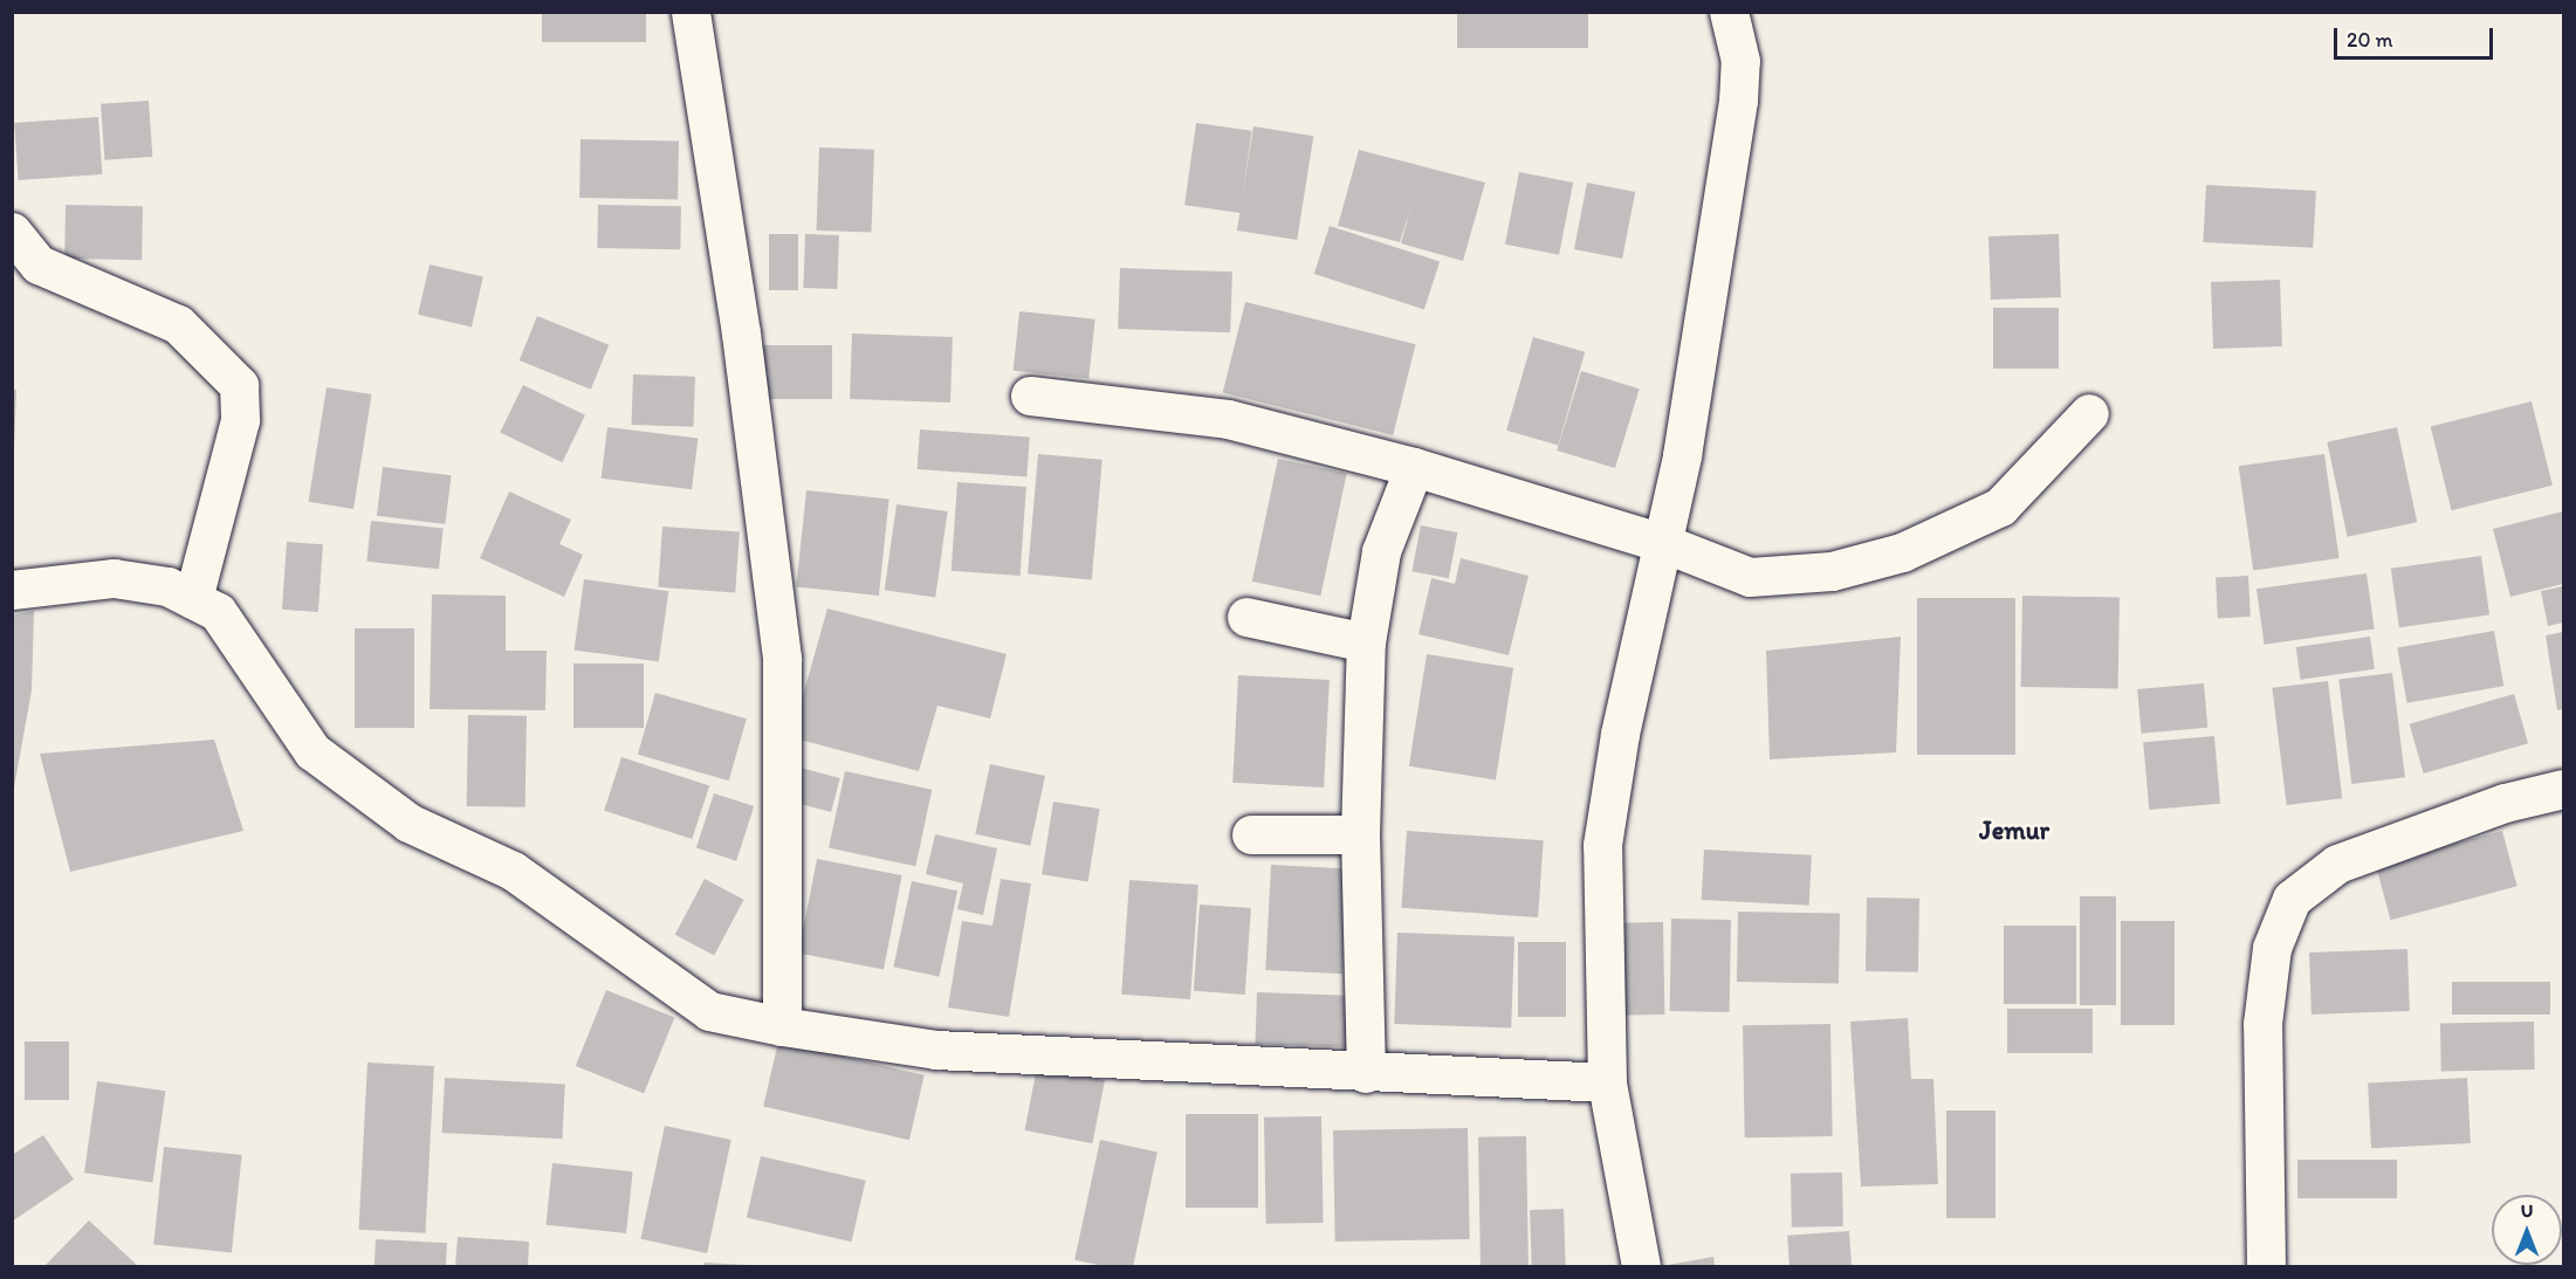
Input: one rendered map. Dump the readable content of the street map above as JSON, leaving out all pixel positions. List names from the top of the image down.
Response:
{
  "districts": ["Jemur"],
  "scale_bar": "20 m",
  "north": "top"
}
